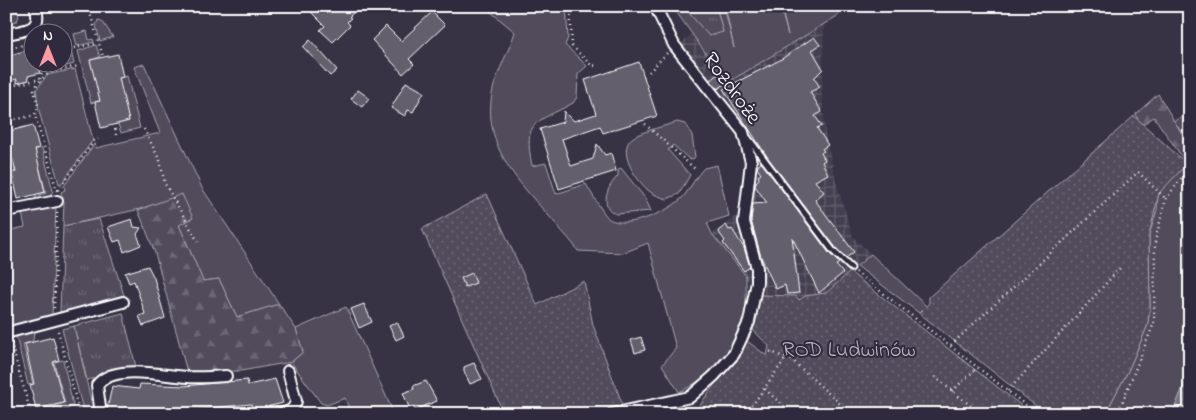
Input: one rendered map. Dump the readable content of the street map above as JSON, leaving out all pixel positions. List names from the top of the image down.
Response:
{
  "streets": {
    "street": ["Rozdroże"]
  },
  "parks": ["ROD Ludwinów"],
  "north": "top"
}
